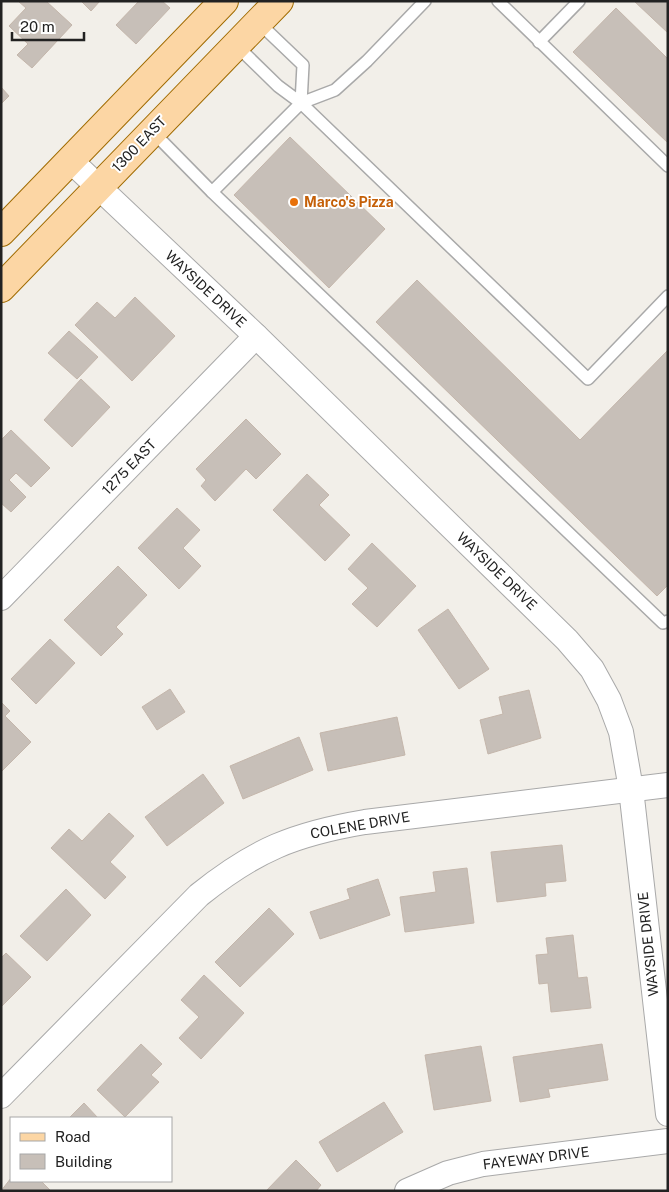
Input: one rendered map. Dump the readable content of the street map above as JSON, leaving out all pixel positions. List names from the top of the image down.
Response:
{
  "streets": {
    "main road": ["1300 EAST"],
    "street": [
      "WAYSIDE DRIVE",
      "1275 EAST",
      "COLENE DRIVE",
      "FAYEWAY DRIVE"
    ]
  },
  "crossings": [
    ["1300 EAST", "WAYSIDE DRIVE"],
    ["WAYSIDE DRIVE", "1275 EAST"],
    ["WAYSIDE DRIVE", "COLENE DRIVE"]
  ],
  "places": ["Marco's Pizza"],
  "legend": ["Road", "Building"],
  "scale_bar": "20 m"
}
